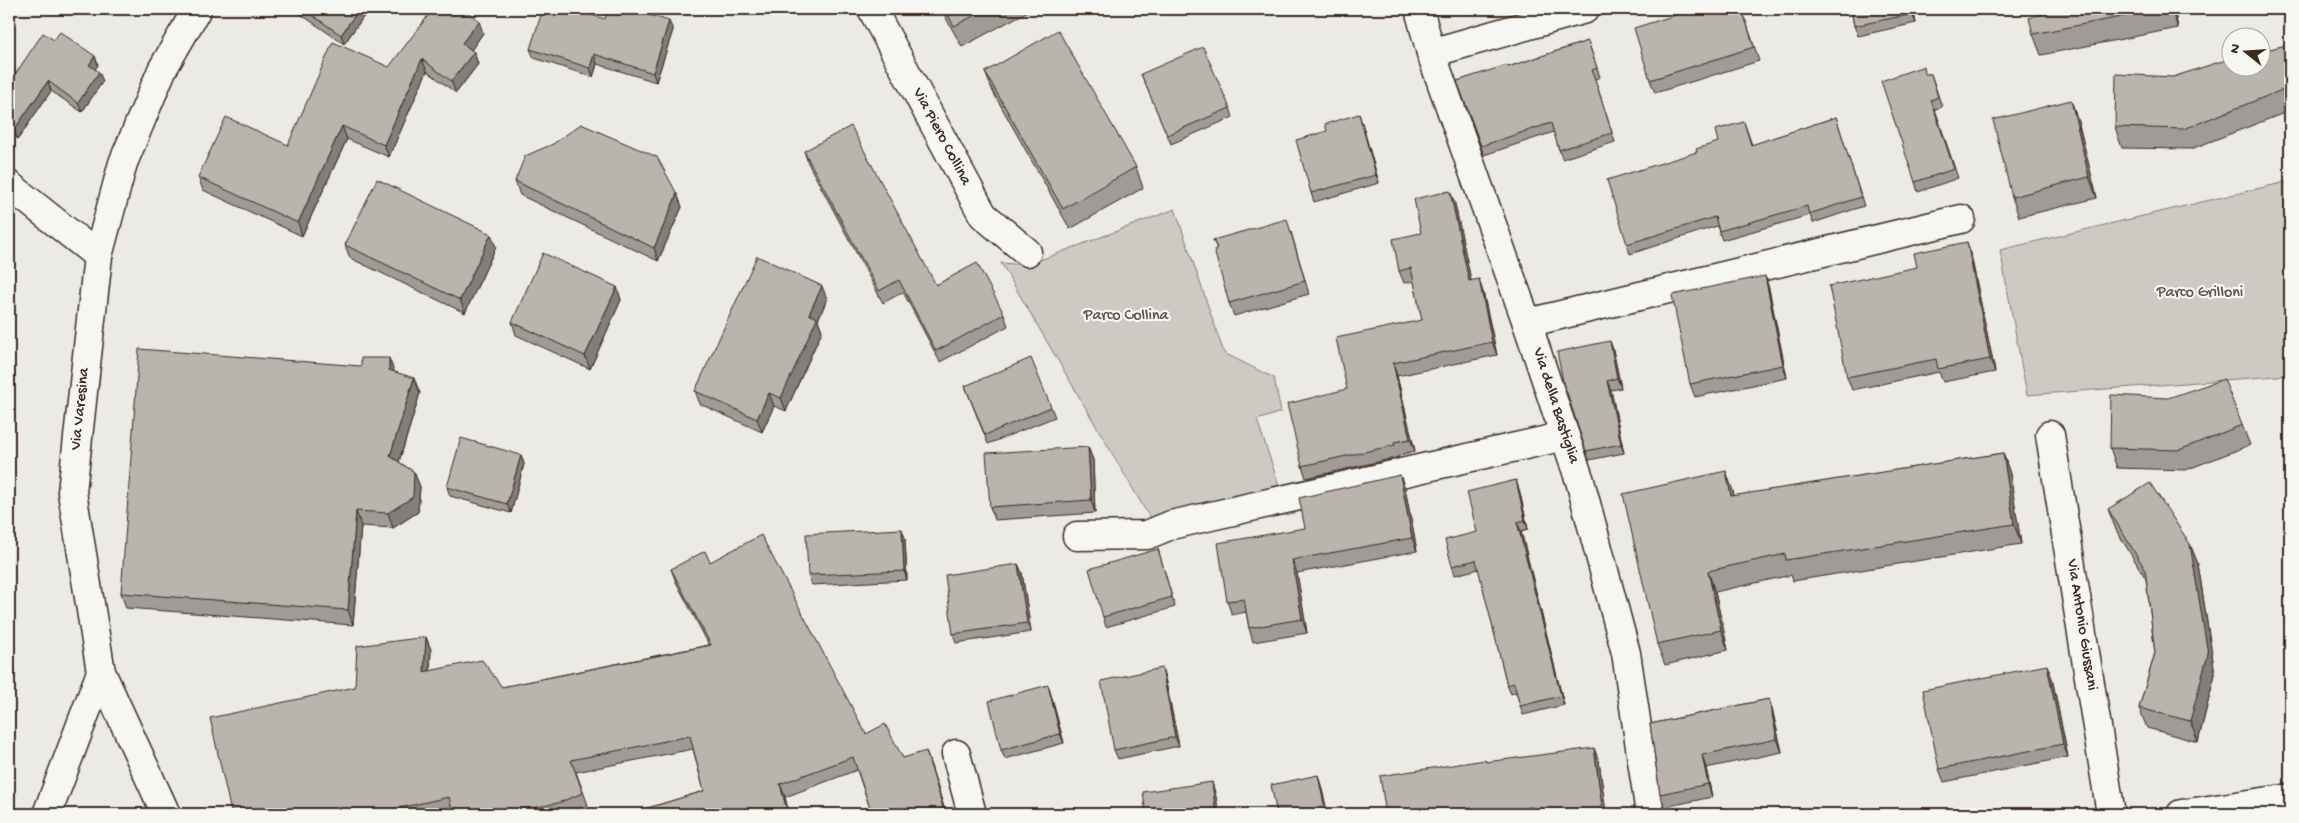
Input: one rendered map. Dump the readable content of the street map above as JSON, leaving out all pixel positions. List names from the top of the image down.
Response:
{
  "streets": {
    "street": [
      "Via Piero Collina",
      "Via della Bastiglia",
      "Via Varesina",
      "Via Antonio Giussani"
    ]
  },
  "parks": ["Parco Grilloni", "Parco Collina"],
  "north": "left"
}
